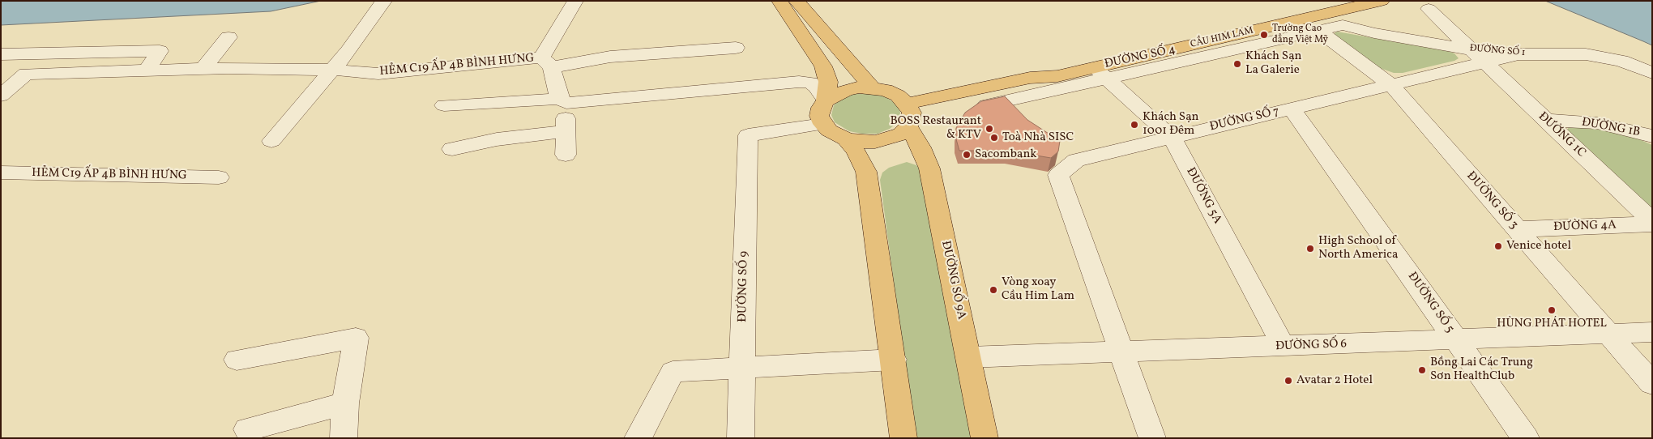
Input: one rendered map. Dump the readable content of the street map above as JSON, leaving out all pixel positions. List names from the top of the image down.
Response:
{
  "streets": {
    "main road": ["CẦU HIM LAM", "ĐƯỜNG SỐ 4", "ĐƯỜNG SỐ 9A"],
    "street": [
      "ĐƯỜNG SỐ 1",
      "HẺM C19 ẤP 4B BÌNH HƯNG",
      "ĐƯỜNG SỐ 7",
      "ĐƯỜNG 1B",
      "ĐƯỜNG 1C",
      "ĐƯỜNG 5A",
      "ĐƯỜNG SỐ 3",
      "ĐƯỜNG 4A",
      "ĐƯỜNG SỐ 9",
      "ĐƯỜNG SỐ 5",
      "ĐƯỜNG SỐ 6"
    ]
  },
  "crossings": [
    ["CẦU HIM LAM", "ĐƯỜNG SỐ 4"],
    ["ĐƯỜNG SỐ 1", "ĐƯỜNG SỐ 4"],
    ["ĐƯỜNG SỐ 1", "ĐƯỜNG SỐ 7"],
    ["ĐƯỜNG SỐ 1", "ĐƯỜNG 1C"],
    ["ĐƯỜNG SỐ 1", "ĐƯỜNG SỐ 3"],
    ["ĐƯỜNG SỐ 4", "ĐƯỜNG 5A"],
    ["ĐƯỜNG SỐ 4", "ĐƯỜNG SỐ 3"],
    ["ĐƯỜNG SỐ 4", "ĐƯỜNG SỐ 9A"],
    ["ĐƯỜNG SỐ 4", "ĐƯỜNG SỐ 9"],
    ["ĐƯỜNG SỐ 7", "ĐƯỜNG 1C"],
    ["ĐƯỜNG SỐ 7", "ĐƯỜNG 5A"],
    ["ĐƯỜNG SỐ 7", "ĐƯỜNG SỐ 3"],
    ["ĐƯỜNG SỐ 7", "ĐƯỜNG SỐ 5"],
    ["ĐƯỜNG SỐ 7", "ĐƯỜNG SỐ 6"],
    ["ĐƯỜNG 1B", "ĐƯỜNG 1C"],
    ["ĐƯỜNG 5A", "ĐƯỜNG SỐ 6"],
    ["ĐƯỜNG SỐ 3", "ĐƯỜNG 4A"],
    ["ĐƯỜNG SỐ 3", "ĐƯỜNG SỐ 6"],
    ["ĐƯỜNG SỐ 9A", "ĐƯỜNG SỐ 9"],
    ["ĐƯỜNG SỐ 9A", "ĐƯỜNG SỐ 6"],
    ["ĐƯỜNG SỐ 5", "ĐƯỜNG SỐ 6"]
  ],
  "places": [
    "Trường Cao đẳng Việt Mỹ",
    "Khách Sạn La Galerie",
    "Khách Sạn 1001 Đêm",
    "BOSS Restaurant & KTV",
    "Toà Nhà SISC",
    "Sacombank",
    "Venice hotel",
    "High School of North America",
    "Vòng xoay Cầu Him Lam",
    "HÙNG PHÁT HOTEL",
    "Bồng Lai Các Trung Sơn HealthClub",
    "Avatar 2 Hotel"
  ]
}
